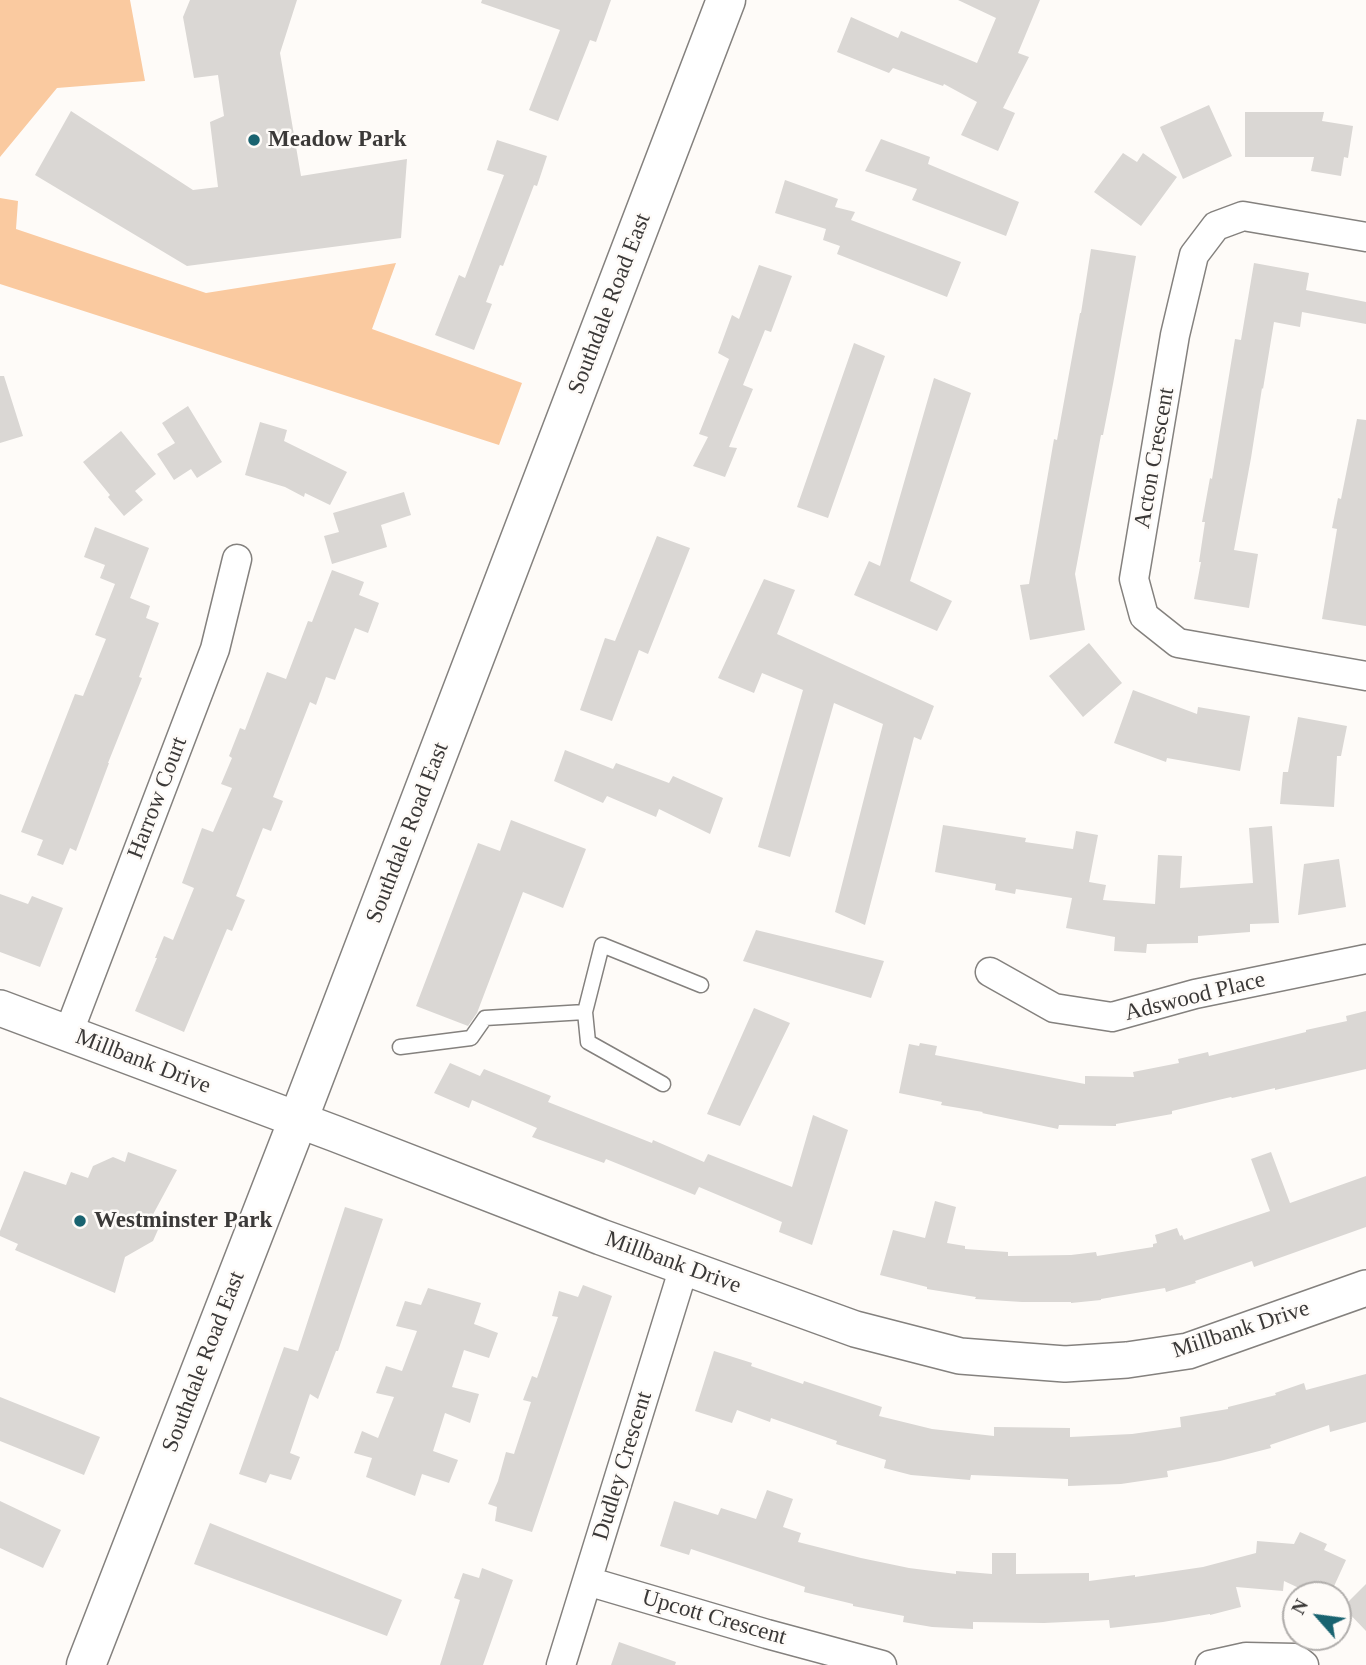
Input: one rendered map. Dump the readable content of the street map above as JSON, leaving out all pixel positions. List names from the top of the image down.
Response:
{
  "streets": {
    "main road": ["Southdale Road East"],
    "street": [
      "Acton Crescent",
      "Harrow Court",
      "Adswood Place",
      "Millbank Drive",
      "Dudley Crescent",
      "Upcott Crescent"
    ]
  },
  "crossings": [
    ["Southdale Road East", "Millbank Drive"],
    ["Harrow Court", "Millbank Drive"],
    ["Millbank Drive", "Dudley Crescent"],
    ["Dudley Crescent", "Upcott Crescent"]
  ],
  "places": ["Meadow Park", "Westminster Park"],
  "north": "top left"
}
